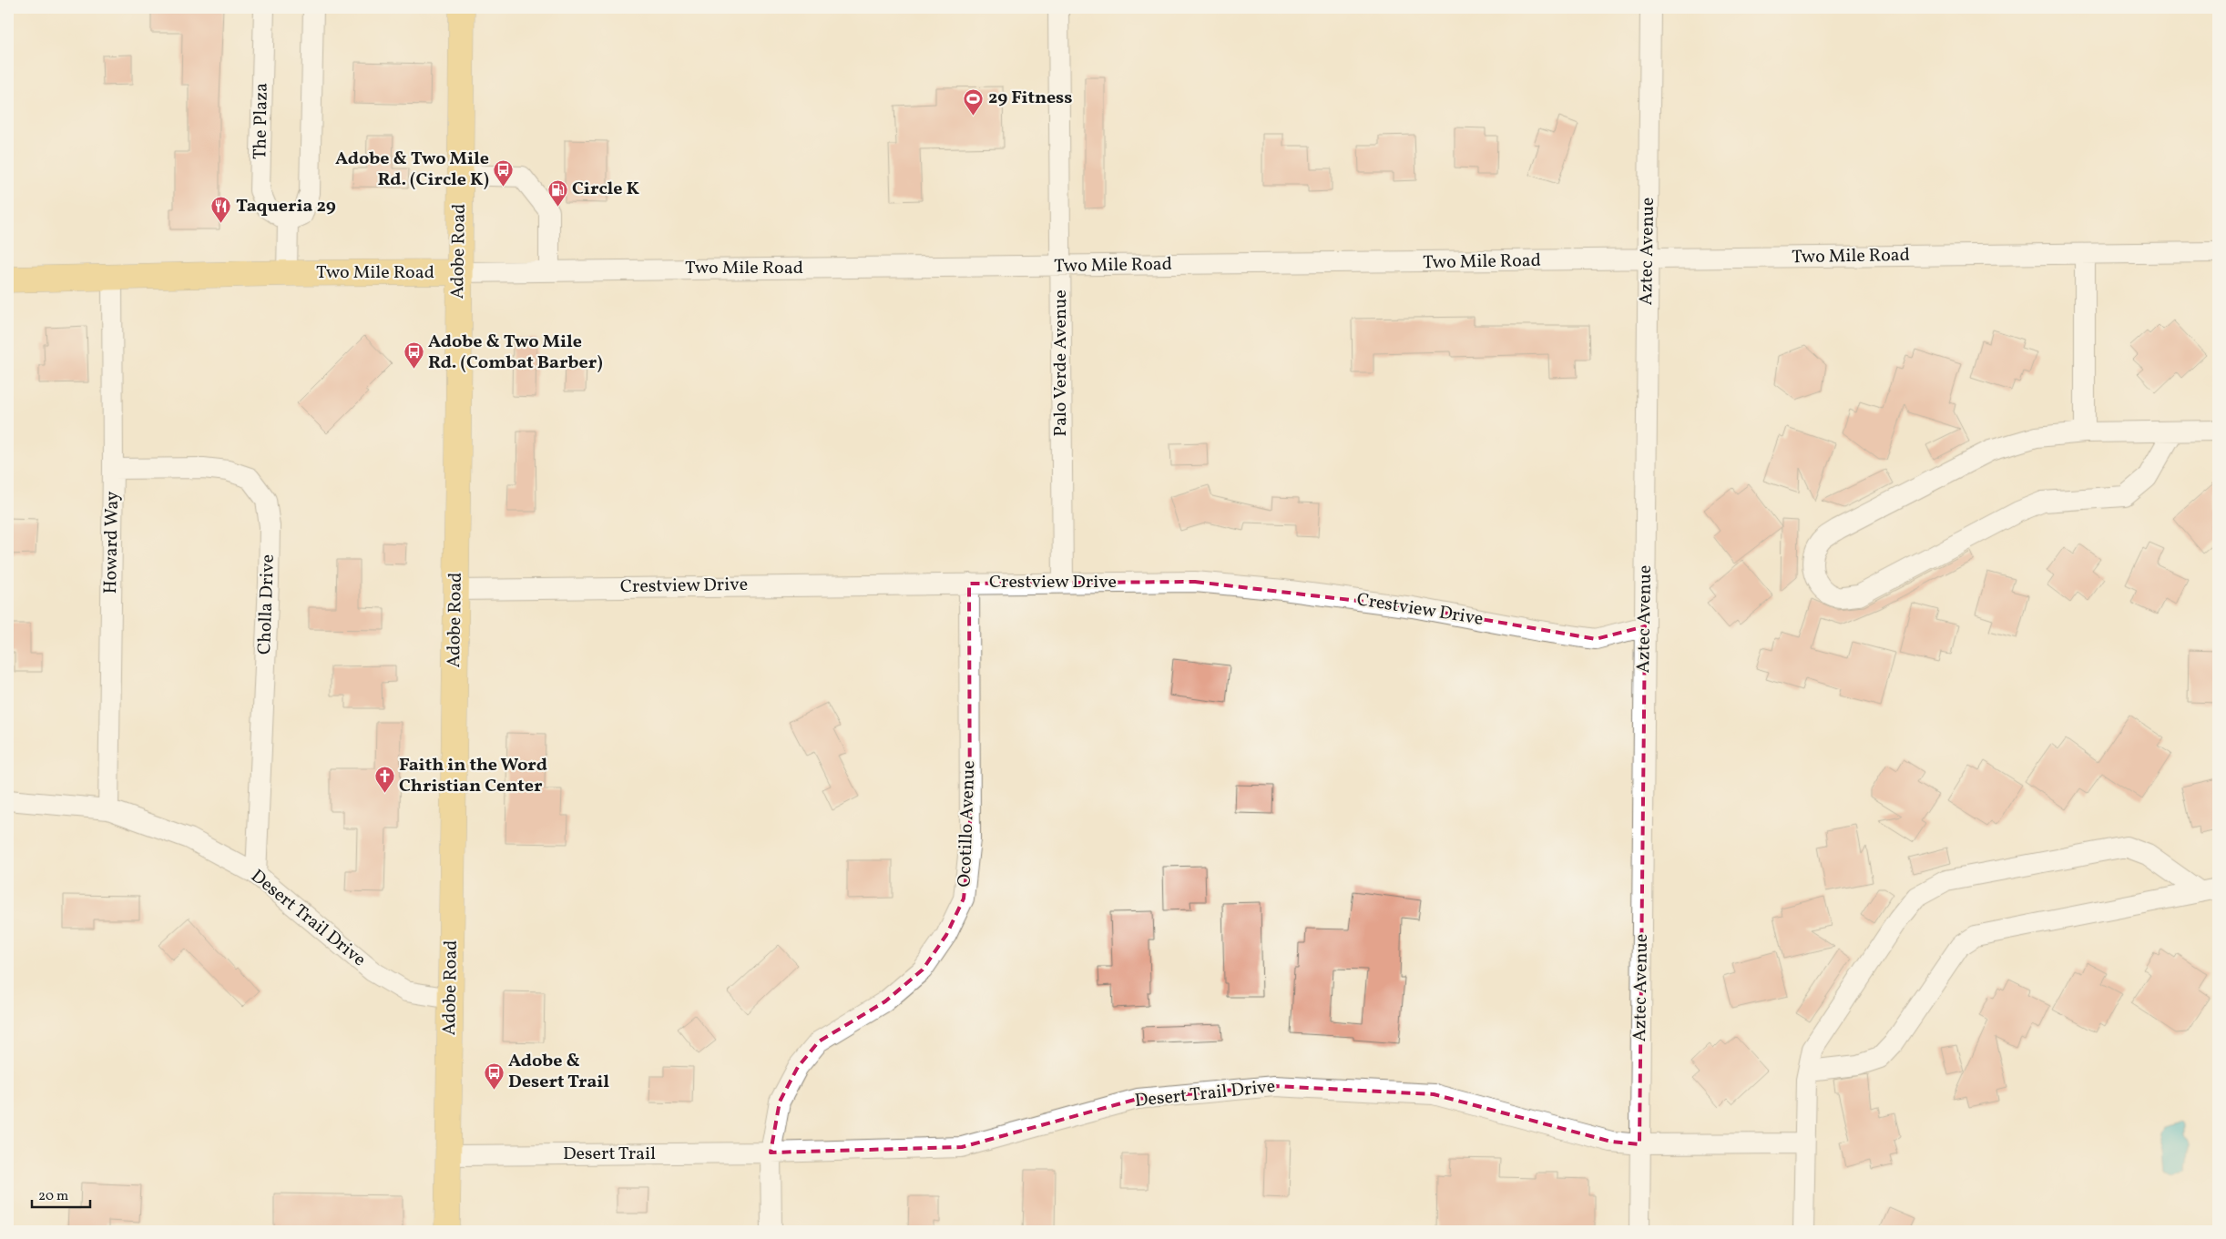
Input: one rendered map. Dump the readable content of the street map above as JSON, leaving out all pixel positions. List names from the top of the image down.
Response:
{
  "streets": {
    "main road": ["Adobe Road", "Two Mile Road"],
    "street": [
      "The Plaza",
      "Aztec Avenue",
      "Palo Verde Avenue",
      "Howard Way",
      "Crestview Drive",
      "Cholla Drive",
      "Ocotillo Avenue",
      "Desert Trail Drive",
      "Desert Trail"
    ]
  },
  "crossings": [
    ["Adobe Road", "Two Mile Road"],
    ["Adobe Road", "Crestview Drive"],
    ["Adobe Road", "Desert Trail Drive"],
    ["Adobe Road", "Desert Trail"],
    ["Aztec Avenue", "Two Mile Road"],
    ["Aztec Avenue", "Crestview Drive"],
    ["Aztec Avenue", "Desert Trail Drive"],
    ["Two Mile Road", "Palo Verde Avenue"],
    ["Two Mile Road", "Howard Way"],
    ["Palo Verde Avenue", "Crestview Drive"],
    ["Howard Way", "Cholla Drive"],
    ["Howard Way", "Desert Trail Drive"],
    ["Crestview Drive", "Ocotillo Avenue"],
    ["Cholla Drive", "Desert Trail Drive"],
    ["Ocotillo Avenue", "Desert Trail Drive"],
    ["Ocotillo Avenue", "Desert Trail"],
    ["Desert Trail Drive", "Desert Trail"]
  ],
  "places": {
    "sports": ["29 Fitness"],
    "bus stop": ["Adobe & Two Mile Rd. (Circle K)", "Adobe & Two Mile Rd. (Combat Barber)", "Adobe & Desert Trail"],
    "fuel station": ["Circle K"],
    "restaurant": ["Taqueria 29"],
    "church": ["Faith in the Word Christian Center"]
  },
  "scale_bar": "20 m"
}
